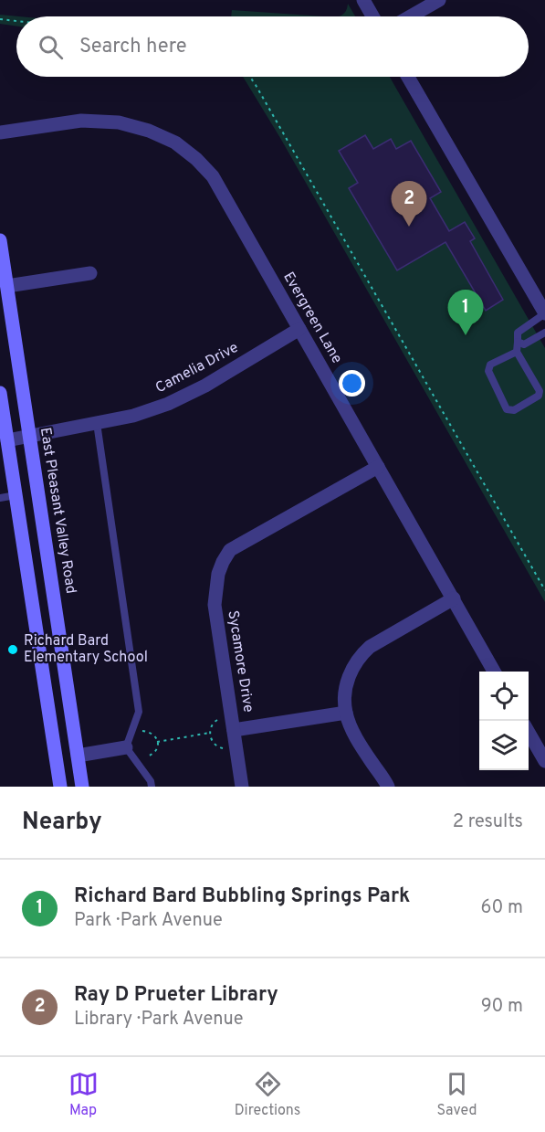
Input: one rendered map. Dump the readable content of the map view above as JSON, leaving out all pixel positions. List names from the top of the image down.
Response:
{
  "streets": {
    "main road": ["East Pleasant Valley Road"],
    "street": ["Evergreen Lane", "Camelia Drive", "Sycamore Drive"]
  },
  "crossings": [
    ["Evergreen Lane", "Camelia Drive"],
    ["Evergreen Lane", "Sycamore Drive"],
    ["Camelia Drive", "East Pleasant Valley Road"]
  ],
  "places": ["Richard Bard Elementary School"],
  "page": {
    "search": "Search here",
    "pins": ["2", "1"],
    "heading": ["Nearby", "2 results"],
    "list": [
      {
        "mark": "1",
        "name": "Richard Bard Bubbling Springs Park",
        "note": "Park · Park Avenue",
        "value": "60 m"
      },
      {
        "mark": "2",
        "name": "Ray D Prueter Library",
        "note": "Library · Park Avenue",
        "value": "90 m"
      }
    ],
    "nav": ["Map", "Directions", "Saved"]
  }
}
